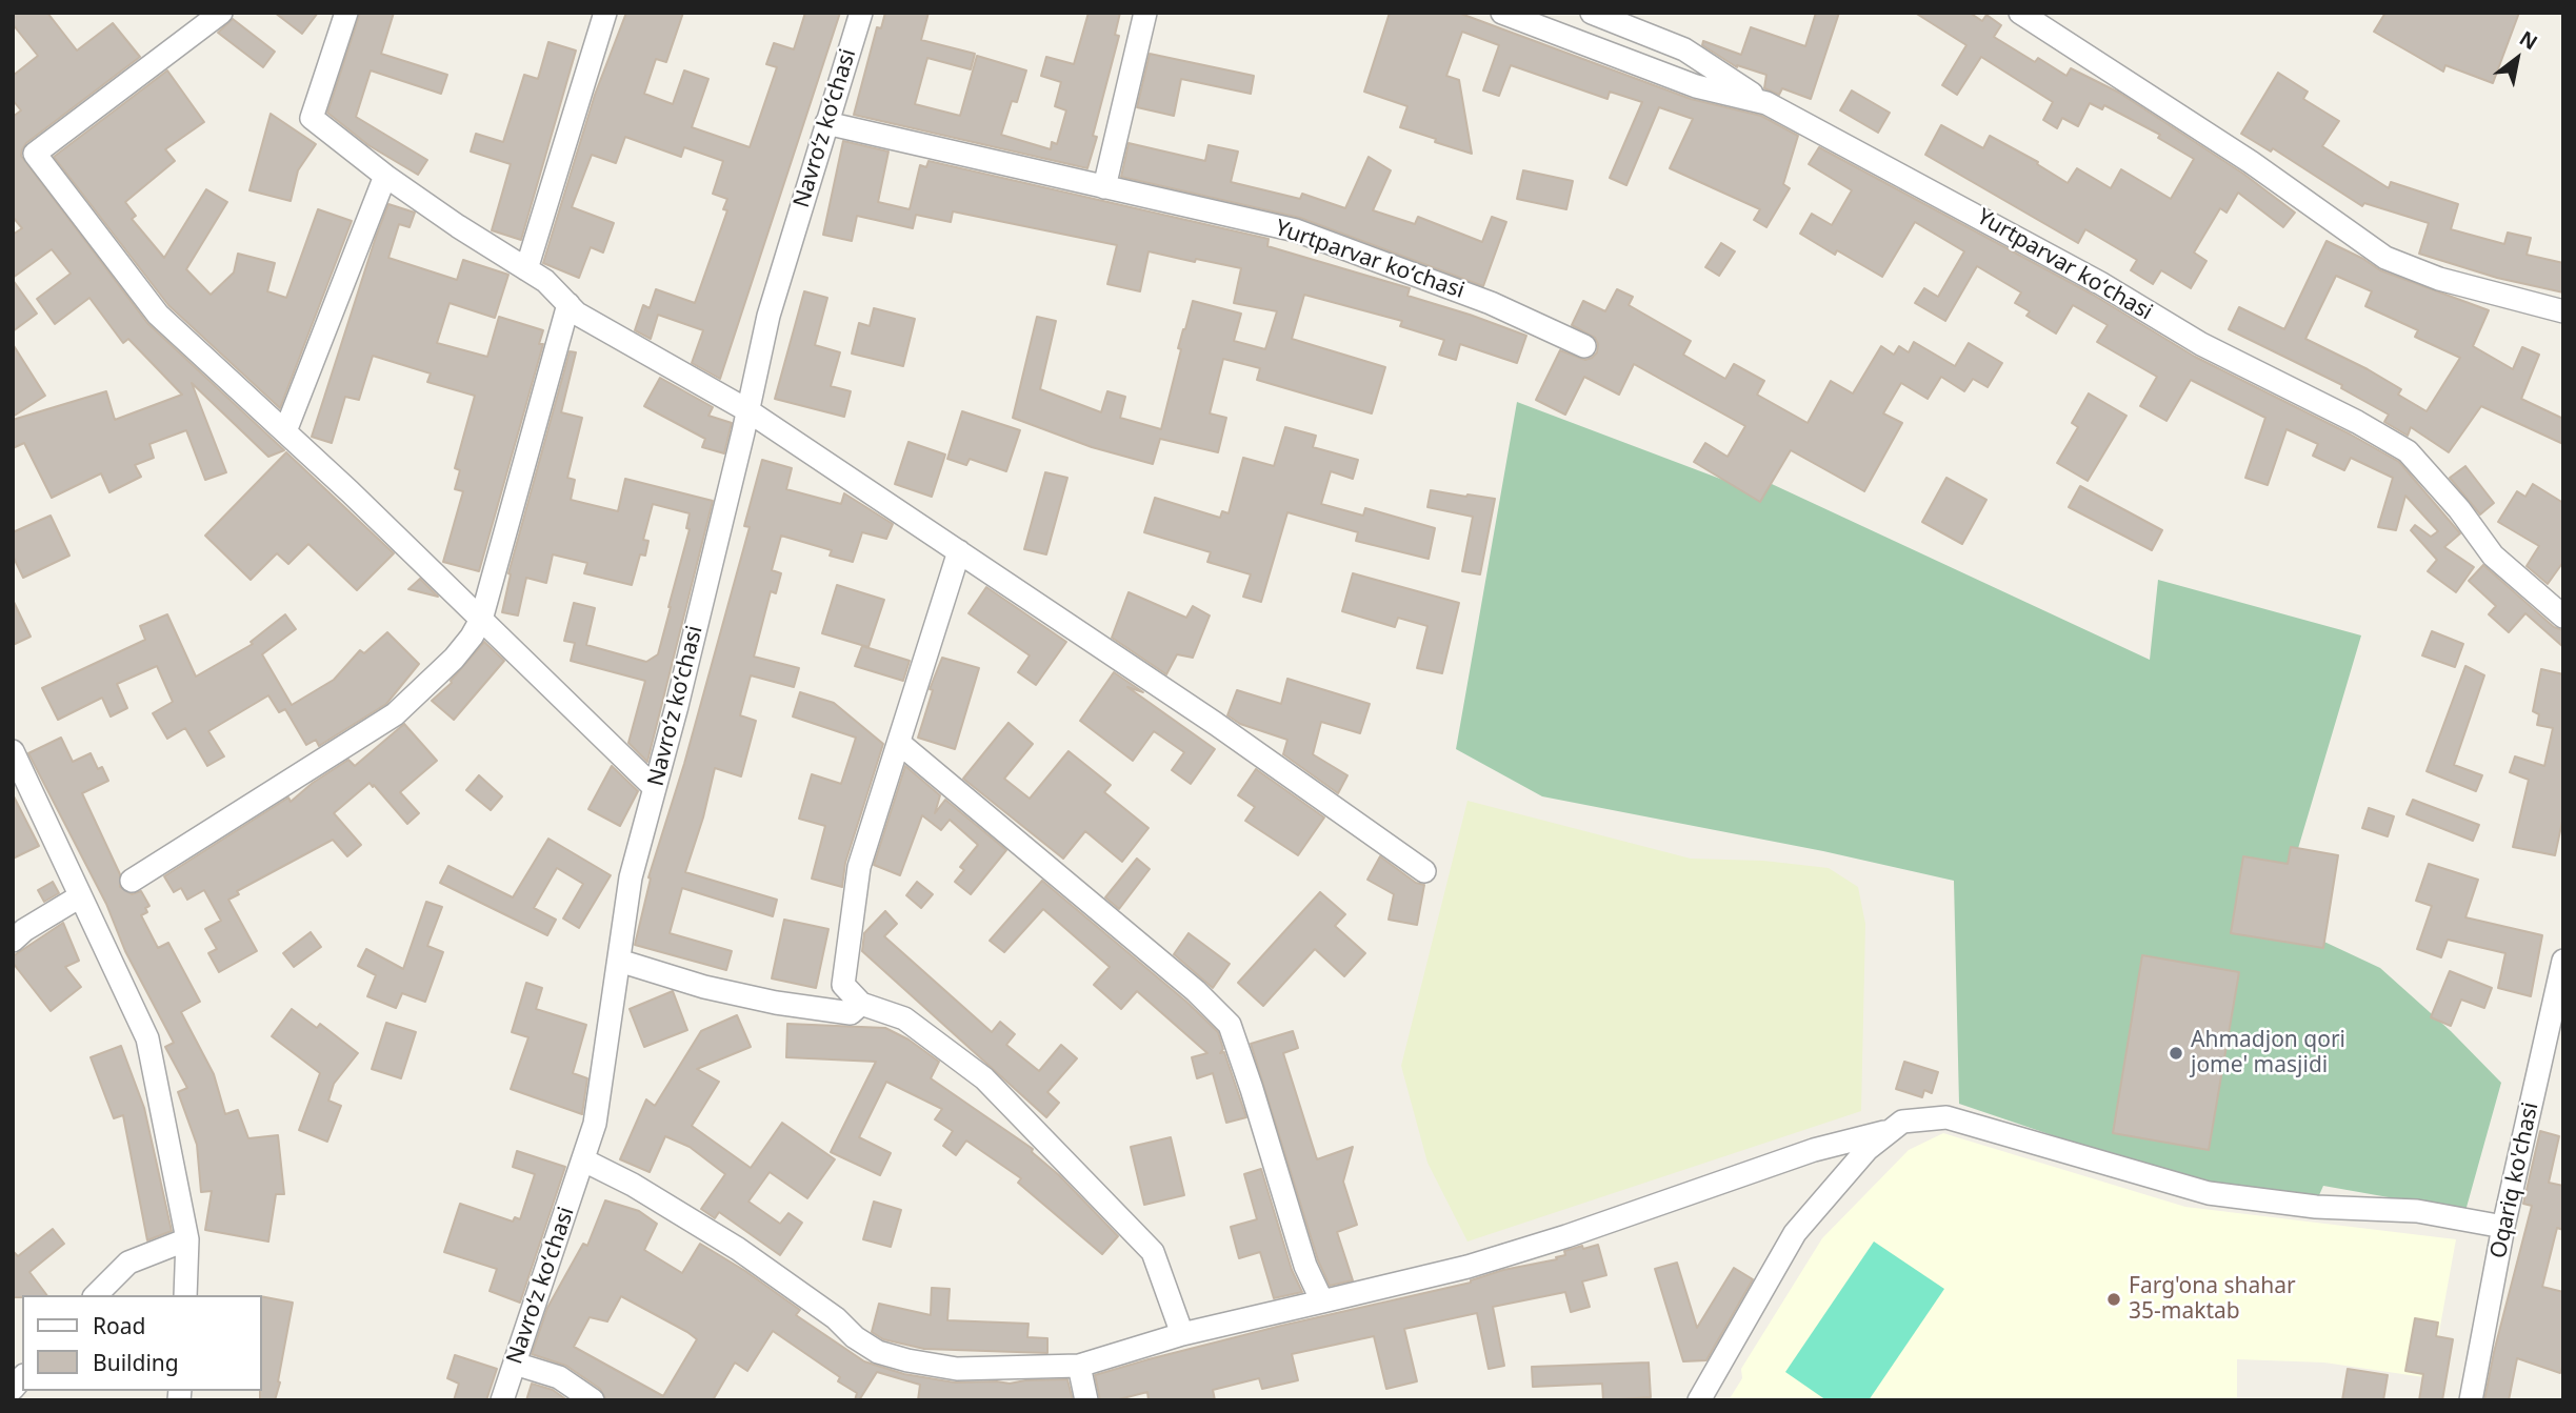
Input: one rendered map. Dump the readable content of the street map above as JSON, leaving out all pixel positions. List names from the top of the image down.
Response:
{
  "streets": {
    "street": ["Navroʻz koʻchasi", "Yurtparvar koʻchasi", "Oqariq ko'chasi"]
  },
  "crossings": [
    ["Navroʻz koʻchasi", "Yurtparvar koʻchasi"]
  ],
  "places": ["Ahmadjon qori jome' masjidi", "Farg'ona shahar 35-maktab"],
  "legend": ["Road", "Building"],
  "north": "top right"
}
